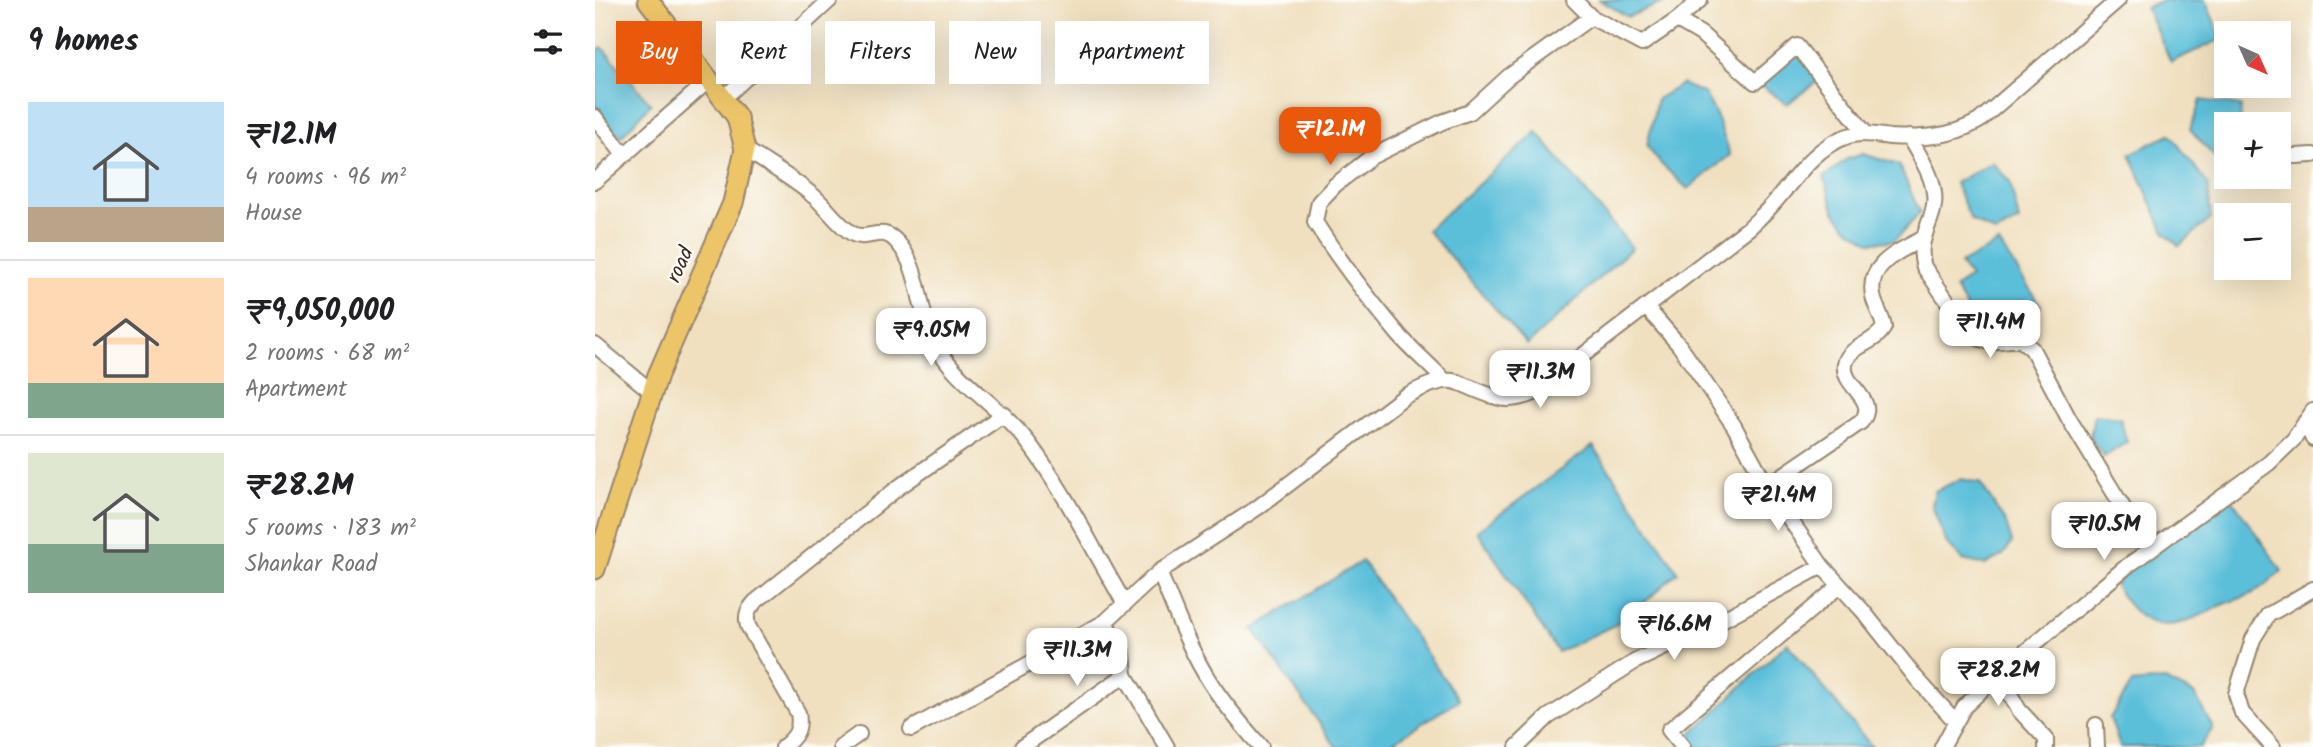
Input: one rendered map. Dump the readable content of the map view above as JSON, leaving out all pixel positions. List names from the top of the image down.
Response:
{
  "streets": {
    "main road": ["road"]
  },
  "north": "bottom right",
  "page": {
    "heading": "9 homes",
    "map_buttons": ["+", "−"],
    "chip": [
      "Buy",
      "Rent",
      "Filters",
      "New",
      "Apartment"
    ],
    "list": [
      {
        "name": "₹12.1M",
        "note": "4 rooms · 96 m² · House"
      },
      {
        "name": "₹9,050,000",
        "note": "2 rooms · 68 m² · Apartment"
      },
      {
        "name": "₹28.2M",
        "note": "5 rooms · 183 m² · Shankar Road"
      }
    ],
    "price": [
      "₹12.1M",
      "₹11.4M",
      "₹9.05M",
      "₹11.3M",
      "₹21.4M",
      "₹10.5M",
      "₹16.6M",
      "₹11.3M",
      "₹28.2M"
    ]
  }
}
